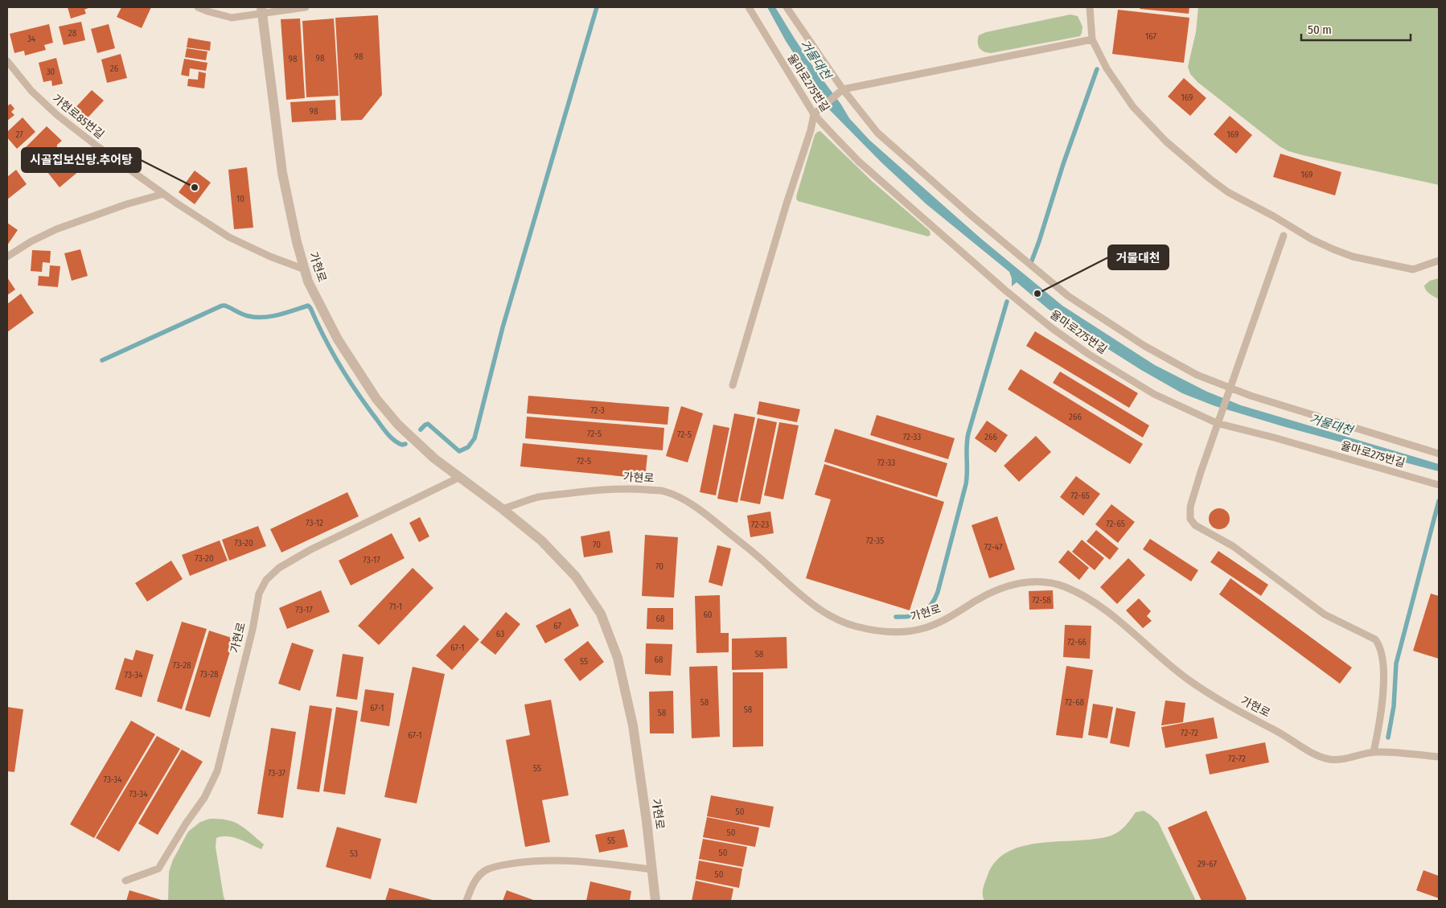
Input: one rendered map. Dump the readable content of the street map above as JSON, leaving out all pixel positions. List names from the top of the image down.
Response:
{
  "streets": {
    "street": ["가현로"],
    "lane": ["율마로275번길", "가현로85번길"]
  },
  "crossings": [
    ["가현로85번길", "가현로"]
  ],
  "water": ["거물대천"],
  "places": ["시골집보신탕.추어탕", "거물대천"],
  "house_numbers": [
    "28",
    "167",
    "34",
    "98",
    "98",
    "98",
    "26",
    "30",
    "169",
    "98",
    "27",
    "169",
    "169",
    "10",
    "72-3",
    "266",
    "72-5",
    "72-5",
    "72-33",
    "266",
    "72-5",
    "72-33",
    "72-65",
    "73-12",
    "72-65",
    "72-23",
    "72-35",
    "73-20",
    "70",
    "72-47",
    "73-20",
    "73-17",
    "70",
    "72-58",
    "71-1",
    "73-17",
    "60",
    "68",
    "67",
    "63",
    "72-66",
    "67-1",
    "58",
    "68",
    "55",
    "73-28",
    "73-28",
    "73-34",
    "58",
    "72-68",
    "67-1",
    "58",
    "58",
    "72-72",
    "67-1",
    "72-72",
    "55",
    "73-37",
    "73-34",
    "73-34",
    "50",
    "50",
    "55",
    "50",
    "53",
    "29-67",
    "50"
  ],
  "scale_bar": "50 m"
}
